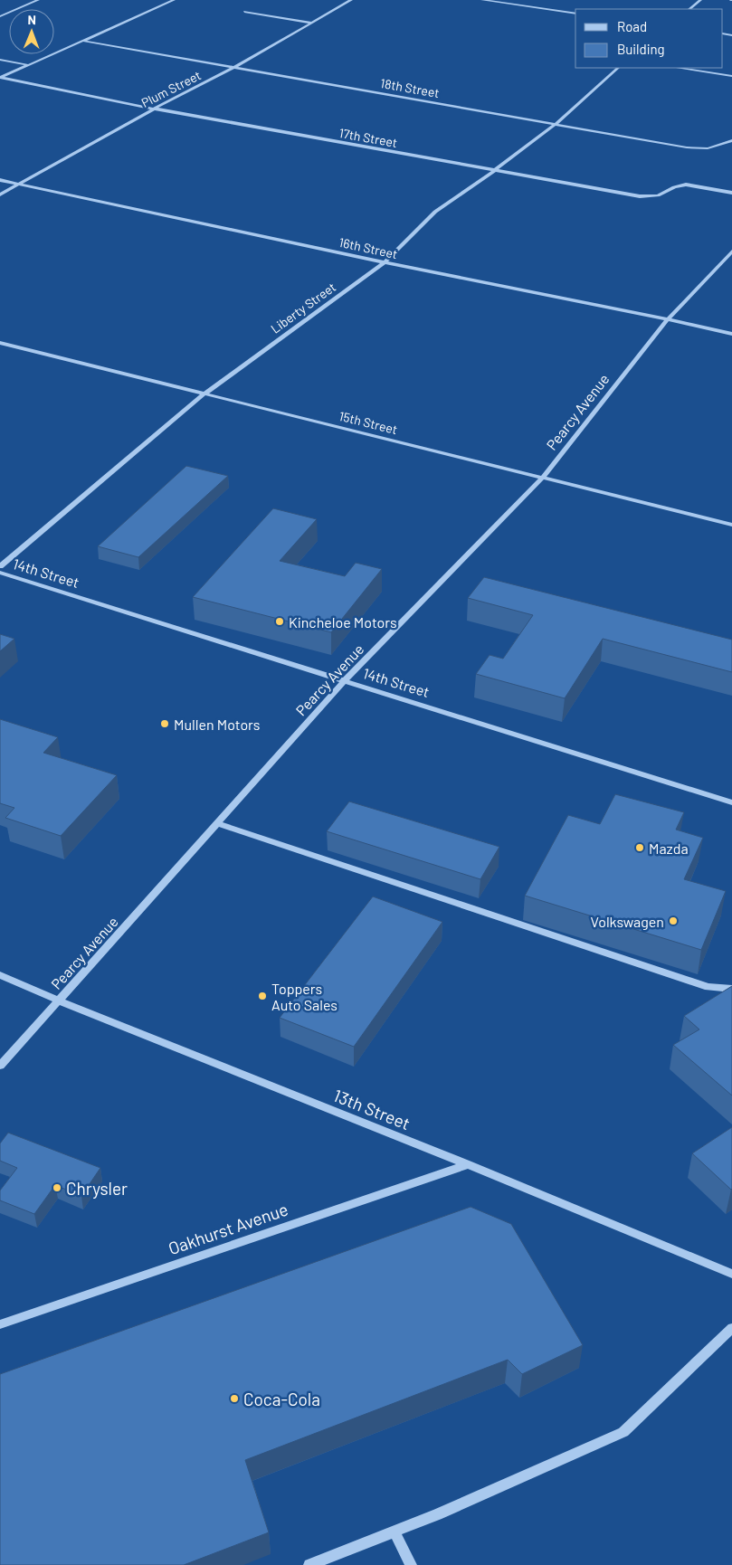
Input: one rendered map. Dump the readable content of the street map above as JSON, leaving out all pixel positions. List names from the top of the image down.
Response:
{
  "streets": {
    "street": [
      "18th Street",
      "Plum Street",
      "17th Street",
      "16th Street",
      "Liberty Street",
      "Pearcy Avenue",
      "15th Street",
      "14th Street",
      "13th Street",
      "Oakhurst Avenue"
    ]
  },
  "crossings": [
    ["18th Street", "Plum Street"],
    ["18th Street", "Liberty Street"],
    ["Plum Street", "17th Street"],
    ["Plum Street", "16th Street"],
    ["17th Street", "Liberty Street"],
    ["16th Street", "Liberty Street"],
    ["16th Street", "Pearcy Avenue"],
    ["Liberty Street", "15th Street"],
    ["Pearcy Avenue", "15th Street"],
    ["Pearcy Avenue", "14th Street"],
    ["Pearcy Avenue", "13th Street"],
    ["13th Street", "Oakhurst Avenue"]
  ],
  "places": [
    "Kincheloe Motors",
    "Mullen Motors",
    "Mazda",
    "Volkswagen",
    "Toppers Auto Sales",
    "Chrysler",
    "Coca-Cola"
  ],
  "legend": ["Road", "Building"],
  "north": "top"
}
